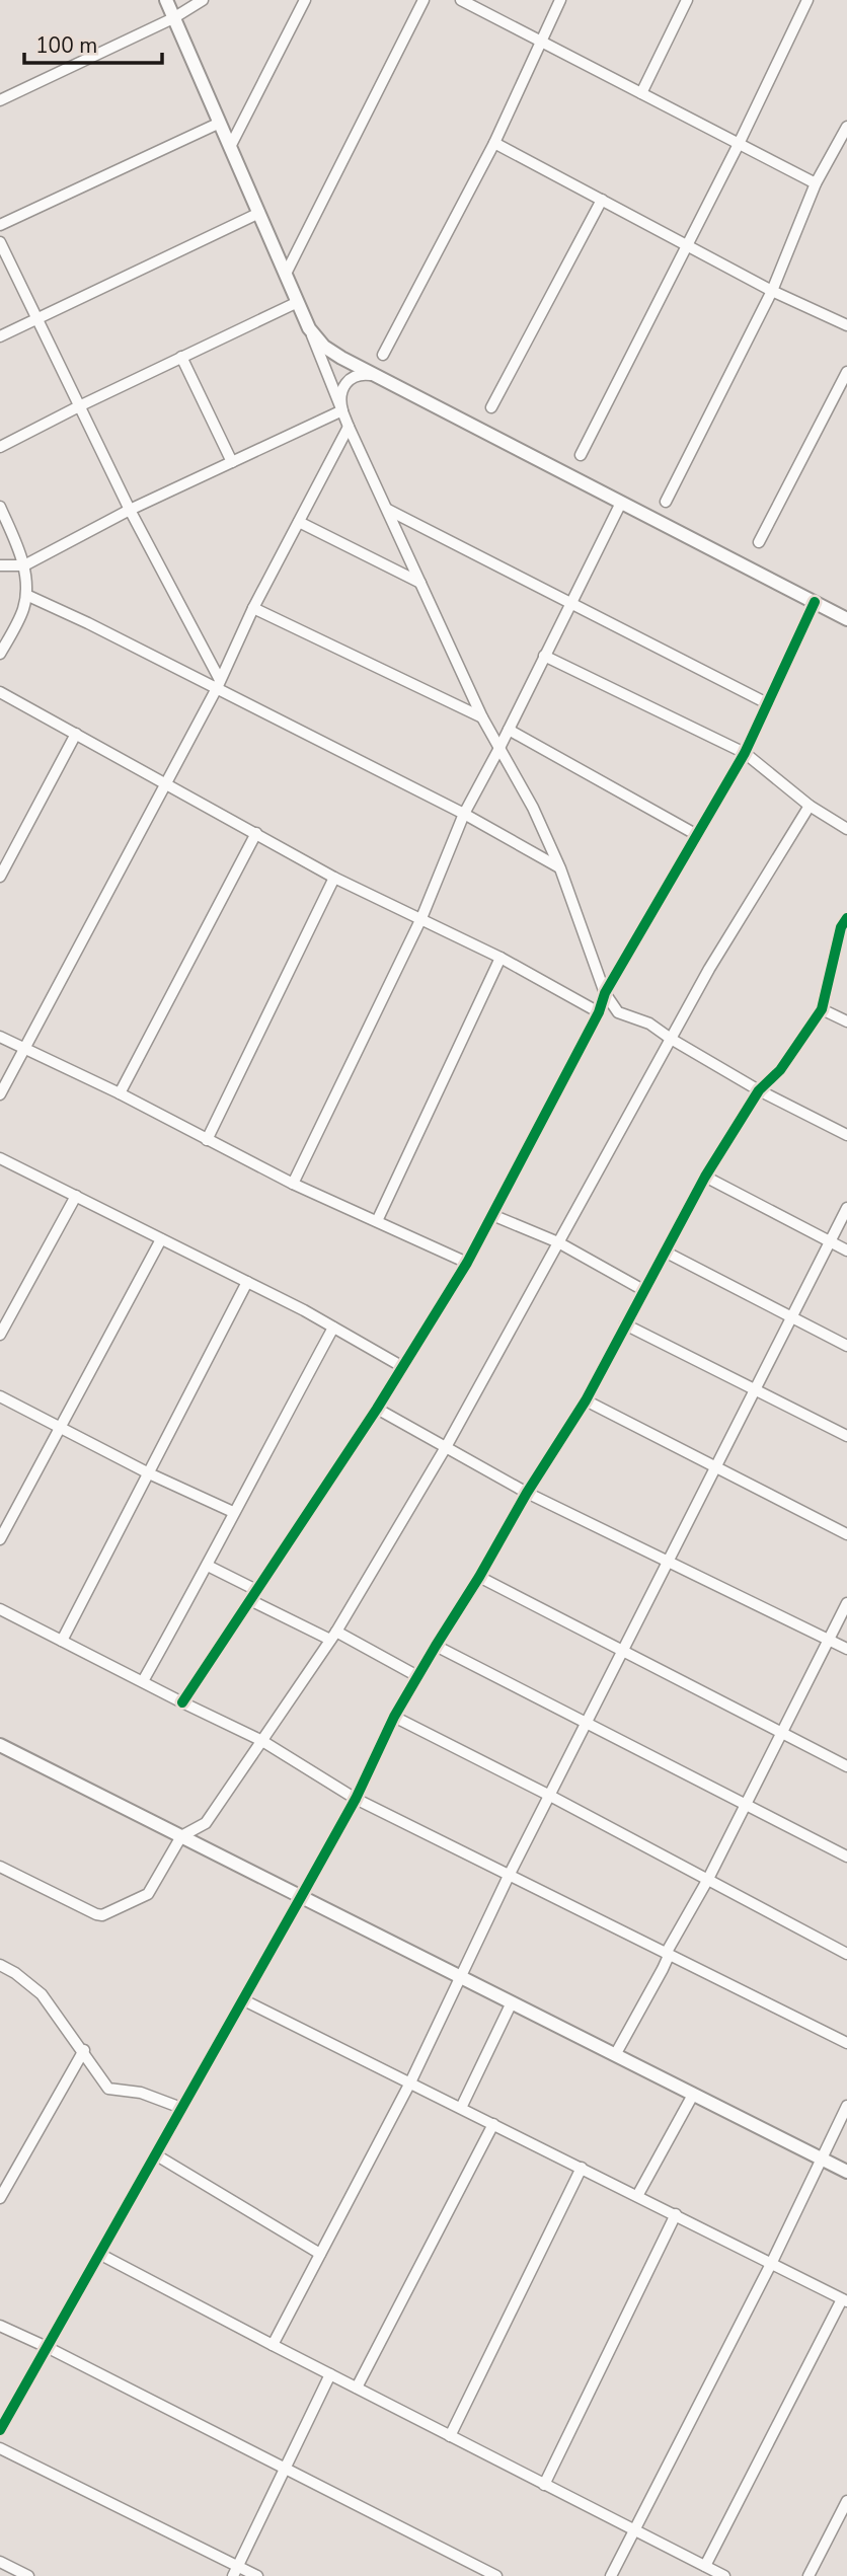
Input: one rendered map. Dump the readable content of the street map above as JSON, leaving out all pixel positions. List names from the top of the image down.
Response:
{
  "scale_bar": "100 m"
}
